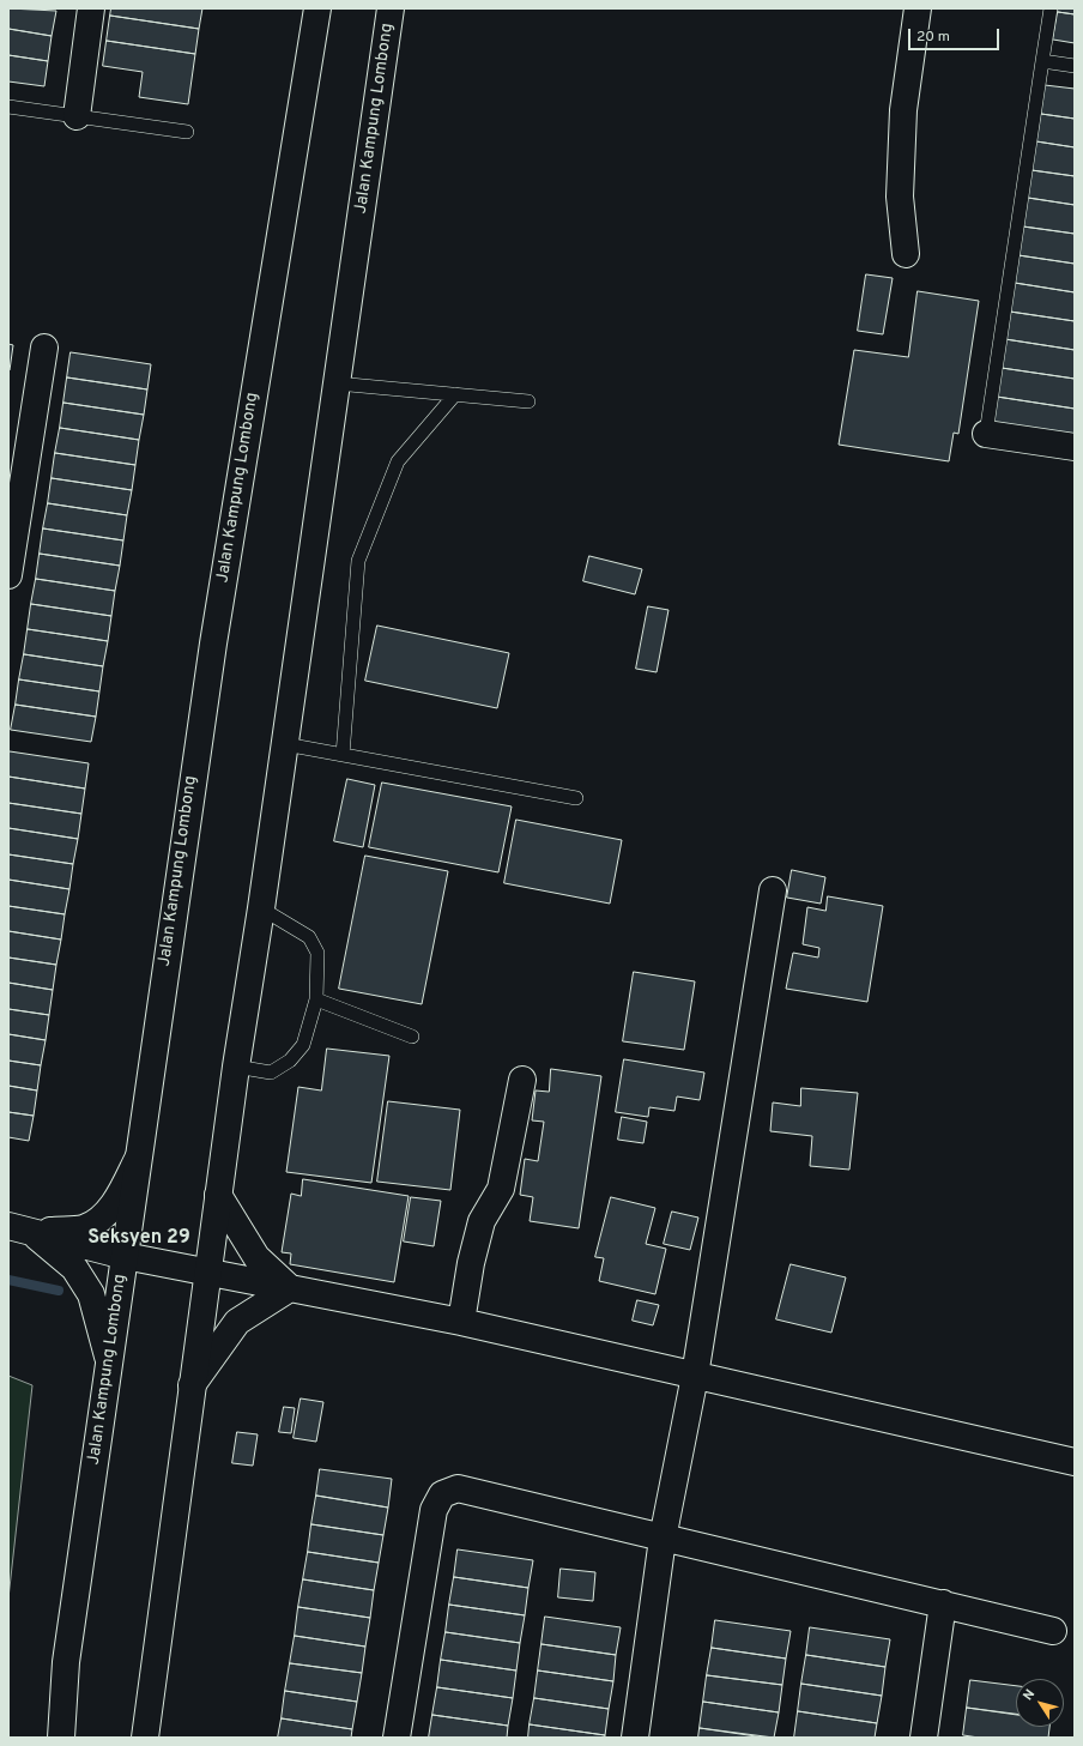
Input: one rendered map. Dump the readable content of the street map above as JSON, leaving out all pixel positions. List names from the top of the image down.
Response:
{
  "streets": {
    "street": ["Jalan Kampung Lombong"]
  },
  "districts": ["Seksyen 29"],
  "scale_bar": "20 m",
  "north": "top left"
}
